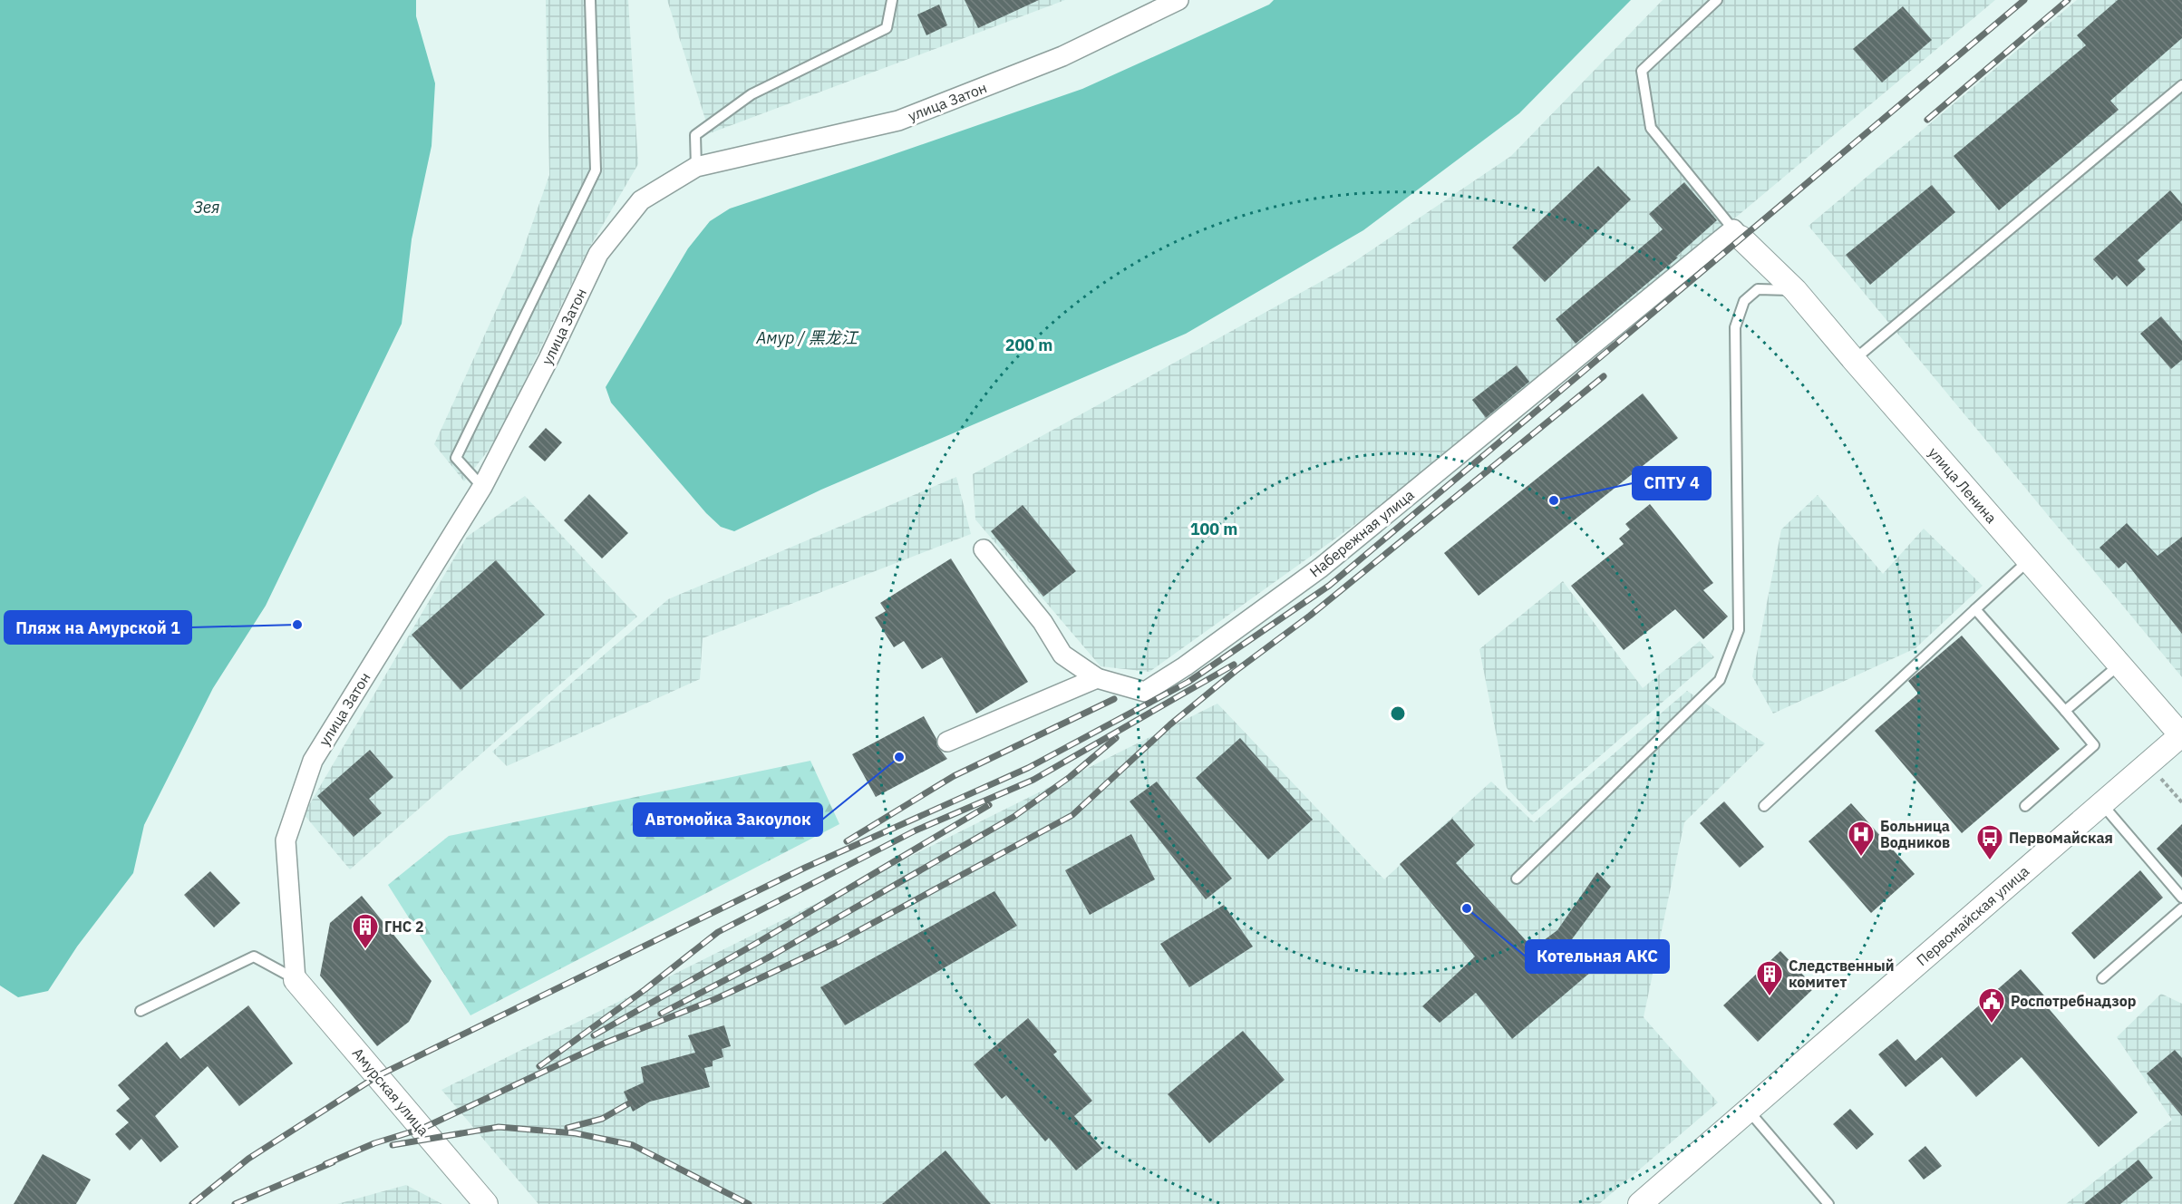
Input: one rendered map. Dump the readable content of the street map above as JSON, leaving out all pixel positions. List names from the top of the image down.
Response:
{
  "streets": {
    "street": [
      "улица Затон",
      "улица Ленина",
      "Набережная улица",
      "Первомайская улица",
      "Амурская улица"
    ]
  },
  "crossings": [
    ["улица Затон", "Амурская улица"],
    ["улица Ленина", "Набережная улица"],
    ["улица Ленина", "Первомайская улица"]
  ],
  "water": ["Зея", "Амур / 黑龙江"],
  "places": {
    "other": [
      "СПТУ 4",
      "Пляж на Амурской 1",
      "Автомойка Закоулок",
      "Котельная АКС"
    ],
    "hospital": ["Больница Водников"],
    "bus stop": ["Первомайская"],
    "building": ["ГНС 2", "Следственный комитет"],
    "public building": ["Роспотребнадзор"]
  },
  "rings": ["200 m", "100 m"]
}
